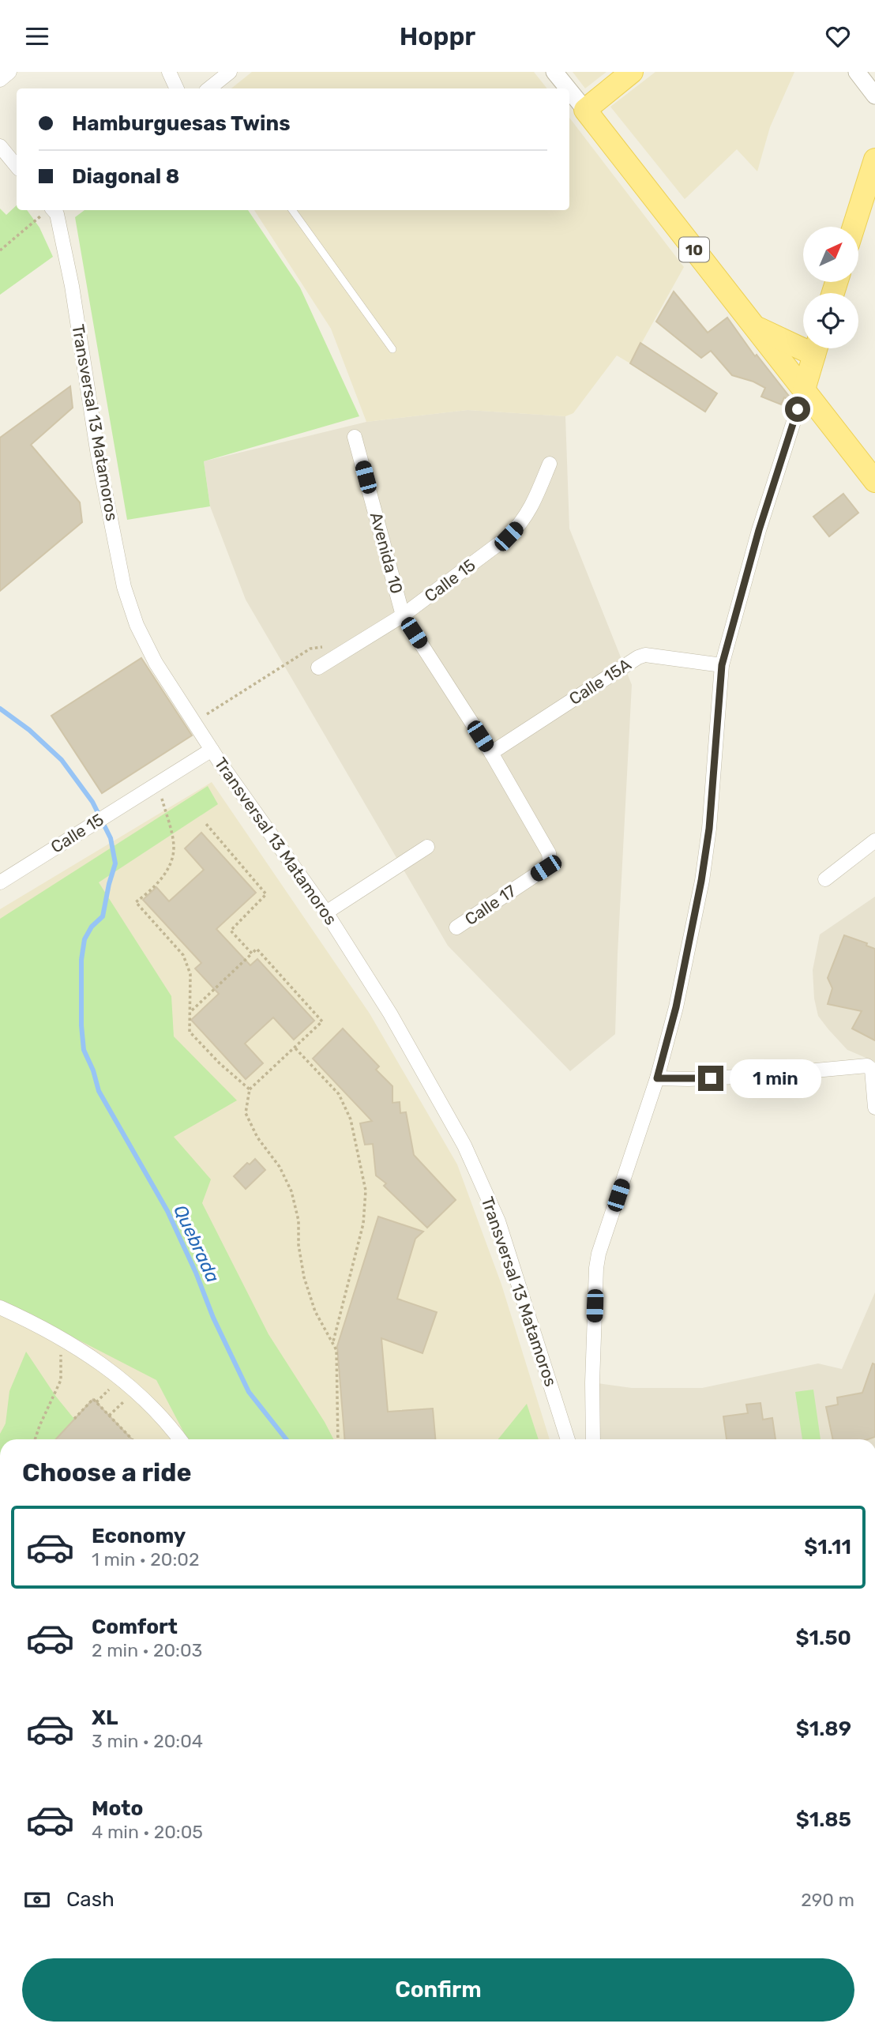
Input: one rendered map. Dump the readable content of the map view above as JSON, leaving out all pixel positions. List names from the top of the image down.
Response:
{
  "streets": {
    "main road": ["10"],
    "street": [
      "Transversal 13 Matamoros",
      "Avenida 10",
      "Calle 15",
      "Calle 15A",
      "Calle 17"
    ]
  },
  "crossings": [
    ["Transversal 13 Matamoros", "Calle 15"],
    ["Avenida 10", "Calle 15"],
    ["Avenida 10", "Calle 15A"],
    ["Avenida 10", "Calle 17"]
  ],
  "water": ["Quebrada"],
  "north": "top right",
  "page": {
    "header": "Hoppr",
    "banner": ["Hamburguesas Twins", "Diagonal 8"],
    "bubble": "1 min",
    "heading": "Choose a ride",
    "list": [
      {
        "name": "Economy",
        "note": "1 min · 20:02",
        "value": "$1.11"
      },
      {
        "name": "Comfort",
        "note": "2 min · 20:03",
        "value": "$1.50"
      },
      {
        "name": "XL",
        "note": "3 min · 20:04",
        "value": "$1.89"
      },
      {
        "name": "Moto",
        "note": "4 min · 20:05",
        "value": "$1.85"
      }
    ],
    "pay": ["Cash", "290 m"],
    "buttons": "Confirm"
  }
}
